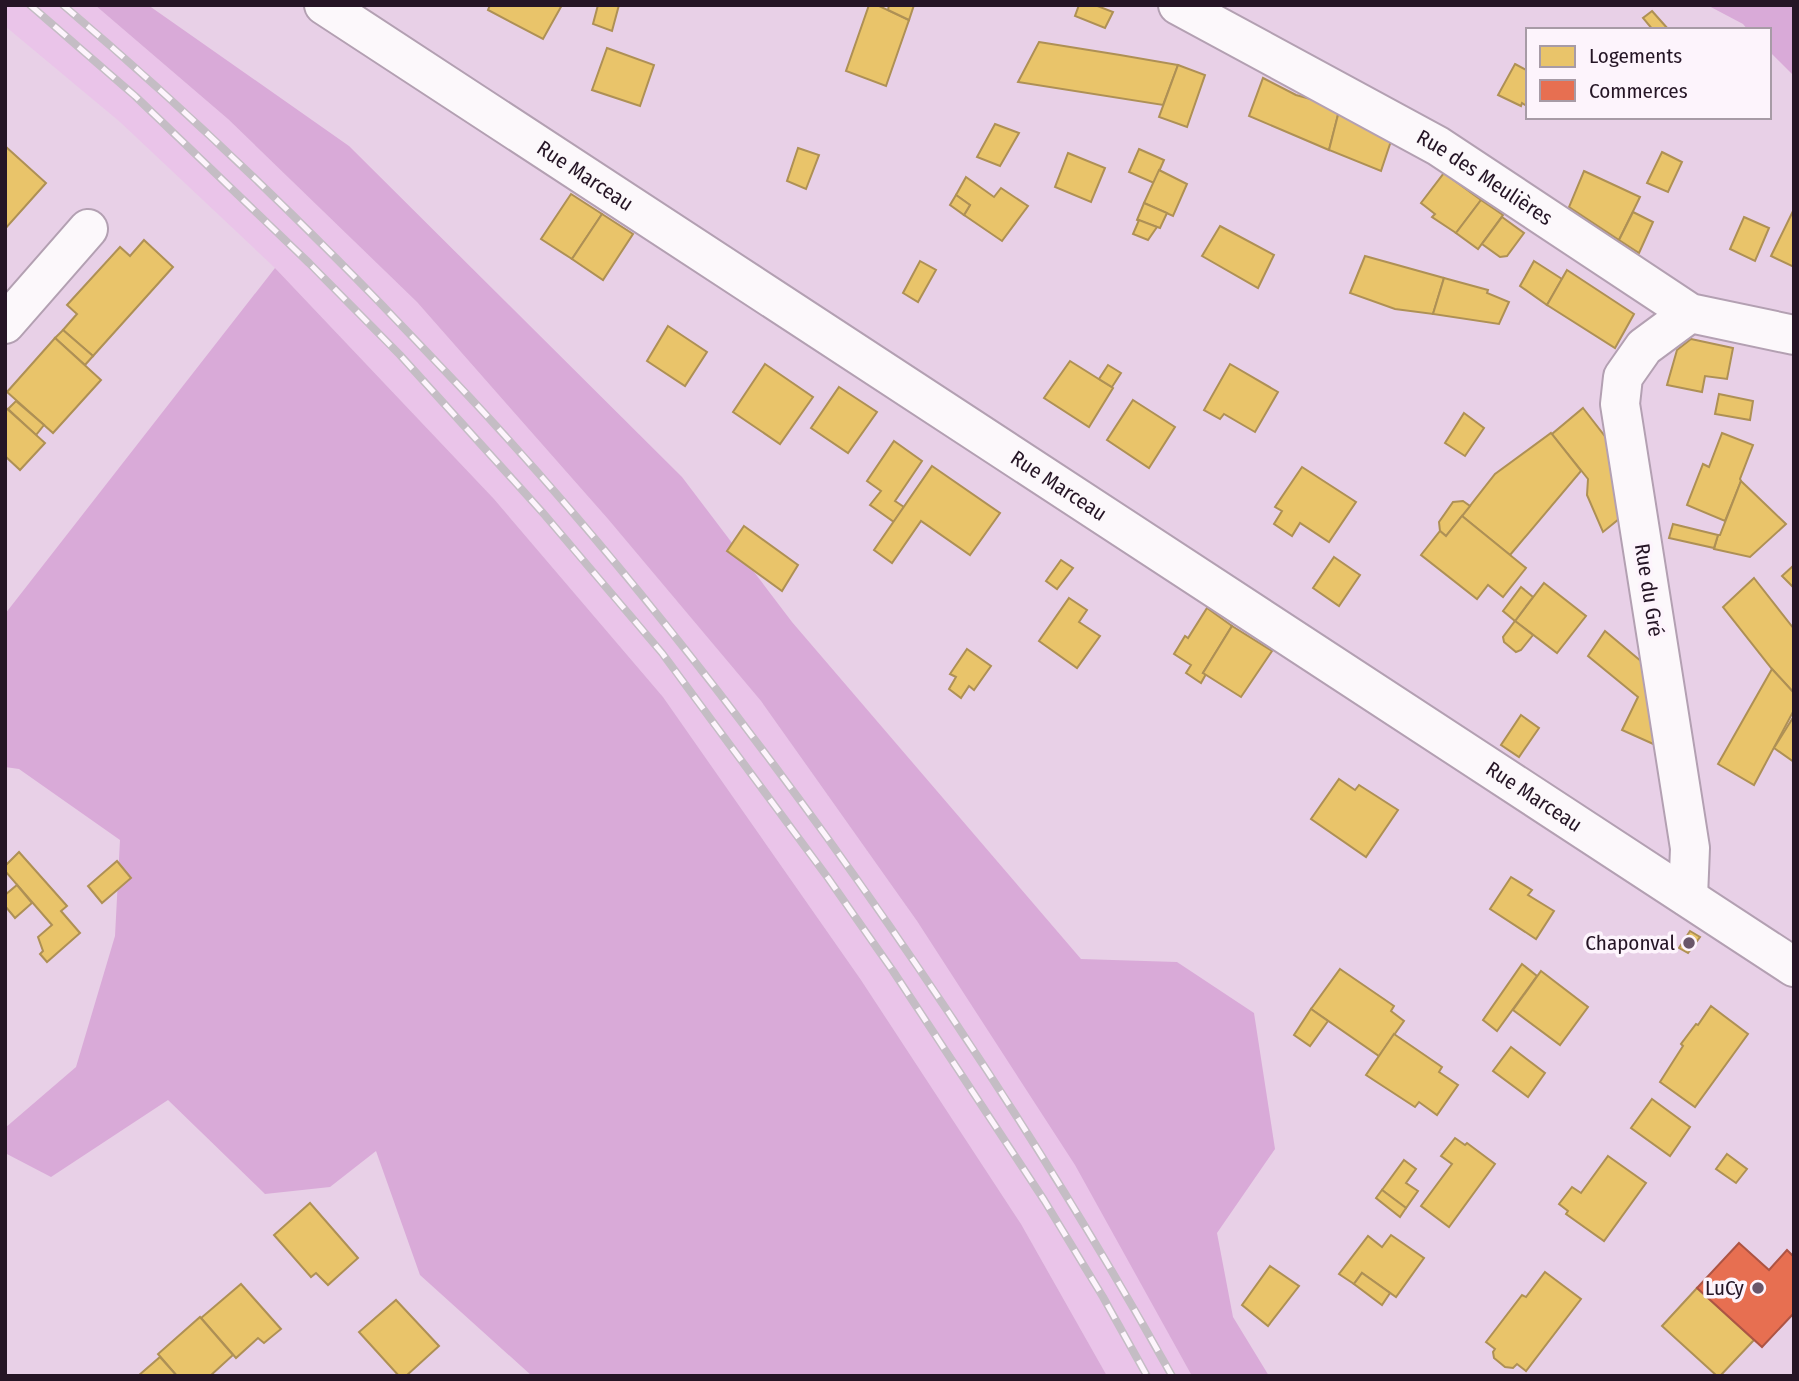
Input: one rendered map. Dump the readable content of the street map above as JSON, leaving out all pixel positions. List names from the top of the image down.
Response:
{
  "streets": {
    "main road": ["Rue Marceau", "Rue des Meulières", "Rue du Gré"]
  },
  "crossings": [
    ["Rue Marceau", "Rue du Gré"],
    ["Rue des Meulières", "Rue du Gré"]
  ],
  "places": ["Chaponval", "LuCy"],
  "legend": ["Logements", "Commerces"]
}
